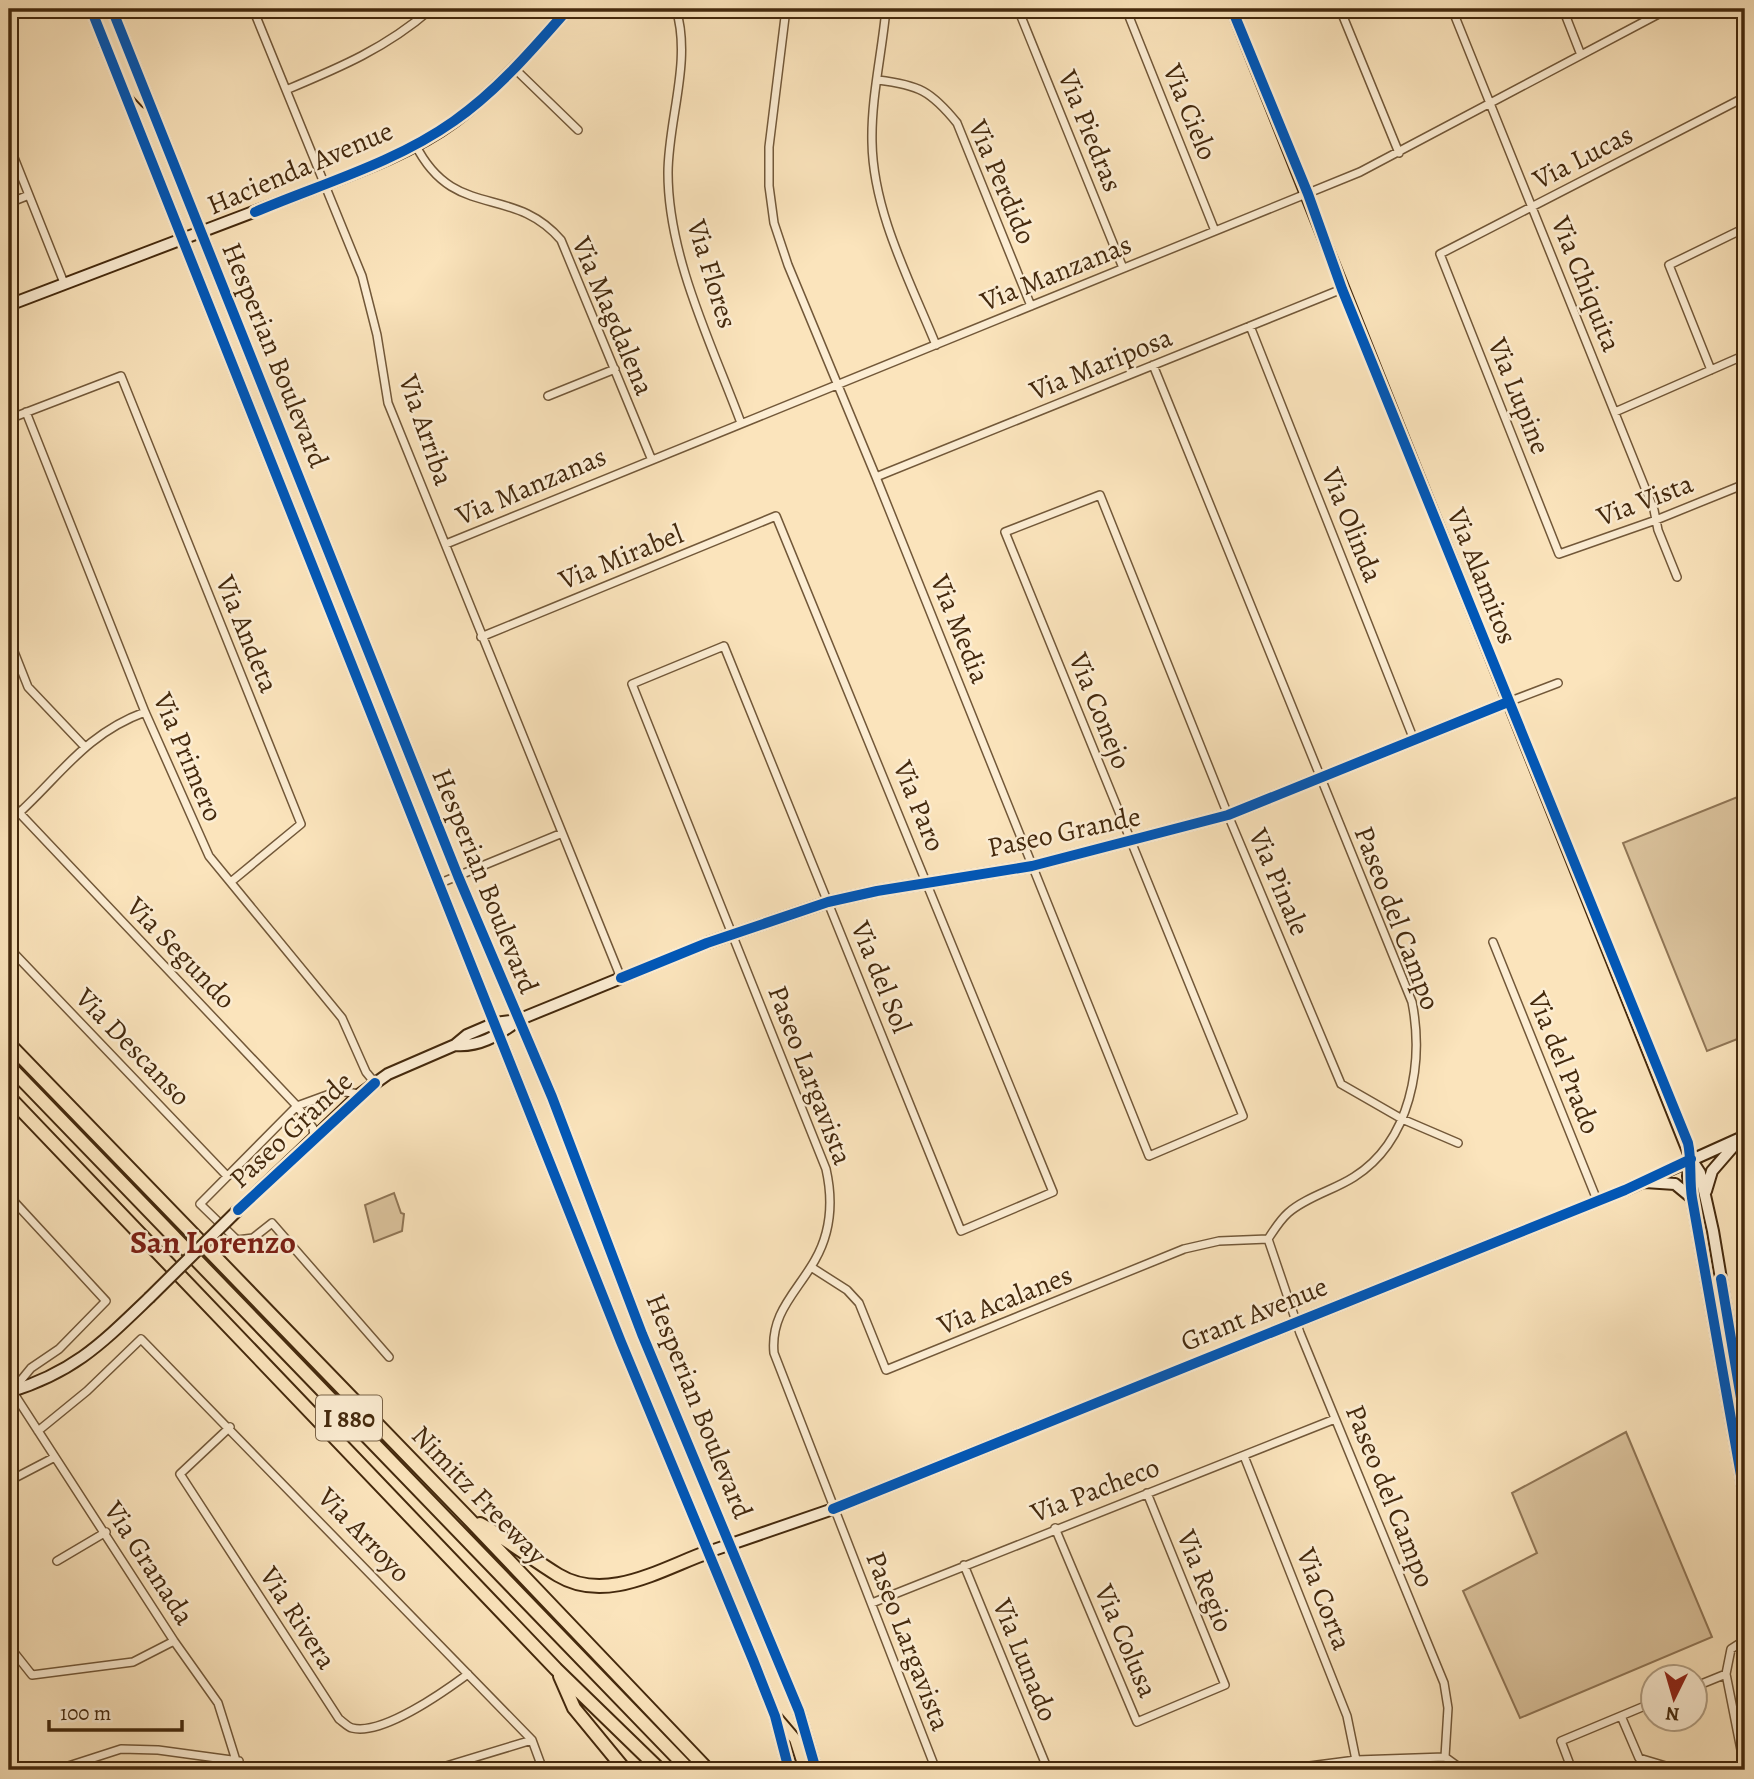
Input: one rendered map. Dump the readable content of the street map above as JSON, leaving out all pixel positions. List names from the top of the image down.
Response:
{
  "streets": {
    "highway": ["I 880", "Nimitz Freeway"],
    "main road": ["Hesperian Boulevard"],
    "street": [
      "Via Cielo",
      "Via Piedras",
      "Via Lucas",
      "Hacienda Avenue",
      "Via Perdido",
      "Via Manzanas",
      "Via Flores",
      "Via Chiquita",
      "Via Magdalena",
      "Via Mariposa",
      "Via Lupine",
      "Via Arriba",
      "Via Vista",
      "Via Olinda",
      "Via Mirabel",
      "Via Alamitos",
      "Via Media",
      "Via Andeta",
      "Via Conejo",
      "Via Primero",
      "Via Paro",
      "Paseo Grande",
      "Via Pinale",
      "Paseo del Campo",
      "Via Segundo",
      "Via del Sol",
      "Via Descanso",
      "Via del Prado",
      "Paseo Largavista",
      "Via Acalanes",
      "Grant Avenue",
      "Via Pacheco",
      "Via Arroyo",
      "Via Granada",
      "Via Regio",
      "Via Corta",
      "Via Rivera",
      "Via Colusa",
      "Via Lunado"
    ]
  },
  "crossings": [
    ["Via Cielo", "Via Manzanas"],
    ["Via Piedras", "Via Manzanas"],
    ["Via Lucas", "Via Chiquita"],
    ["Via Lucas", "Via Lupine"],
    ["Hacienda Avenue", "Via Magdalena"],
    ["Hacienda Avenue", "Hesperian Boulevard"],
    ["Hacienda Avenue", "Via Arriba"],
    ["Via Perdido", "Via Manzanas"],
    ["Via Manzanas", "Via Flores"],
    ["Via Manzanas", "Via Chiquita"],
    ["Via Manzanas", "Via Magdalena"],
    ["Via Manzanas", "Via Arriba"],
    ["Via Manzanas", "Via Alamitos"],
    ["Via Manzanas", "Via Media"],
    ["Via Chiquita", "Via Vista"],
    ["Hesperian Boulevard", "Paseo Grande"],
    ["Hesperian Boulevard", "Grant Avenue"],
    ["Via Mariposa", "Via Olinda"],
    ["Via Mariposa", "Via Alamitos"],
    ["Via Mariposa", "Via Media"],
    ["Via Mariposa", "Paseo del Campo"],
    ["Via Lupine", "Via Vista"],
    ["Via Arriba", "Via Mirabel"],
    ["Via Arriba", "Paseo Grande"],
    ["Via Olinda", "Paseo Grande"],
    ["Via Mirabel", "Via Paro"],
    ["Via Alamitos", "Paseo Grande"],
    ["Via Alamitos", "Grant Avenue"],
    ["Via Media", "Via Conejo"],
    ["Via Media", "Paseo Grande"],
    ["Via Andeta", "Via Primero"],
    ["Via Conejo", "Paseo Grande"],
    ["Via Conejo", "Via Pinale"],
    ["Via Primero", "Paseo Grande"],
    ["Via Paro", "Paseo Grande"],
    ["Via Paro", "Via del Sol"],
    ["Paseo Grande", "Via Pinale"],
    ["Paseo Grande", "Paseo del Campo"],
    ["Paseo Grande", "Via Segundo"],
    ["Paseo Grande", "Via del Sol"],
    ["Paseo Grande", "Paseo Largavista"],
    ["Paseo Grande", "Via Granada"],
    ["Via Pinale", "Paseo del Campo"],
    ["Paseo del Campo", "Via Acalanes"],
    ["Paseo del Campo", "Grant Avenue"],
    ["Paseo del Campo", "Via Pacheco"],
    ["Via del Sol", "Paseo Largavista"],
    ["Via del Prado", "Grant Avenue"],
    ["Paseo Largavista", "Via Acalanes"],
    ["Paseo Largavista", "Grant Avenue"],
    ["Paseo Largavista", "Via Pacheco"],
    ["Via Pacheco", "Via Regio"],
    ["Via Pacheco", "Via Corta"],
    ["Via Pacheco", "Via Colusa"],
    ["Via Pacheco", "Via Lunado"],
    ["Via Arroyo", "Via Granada"],
    ["Via Arroyo", "Via Rivera"],
    ["Via Regio", "Via Colusa"]
  ],
  "districts": ["San Lorenzo"],
  "scale_bar": "100 m",
  "north": "bottom"
}
